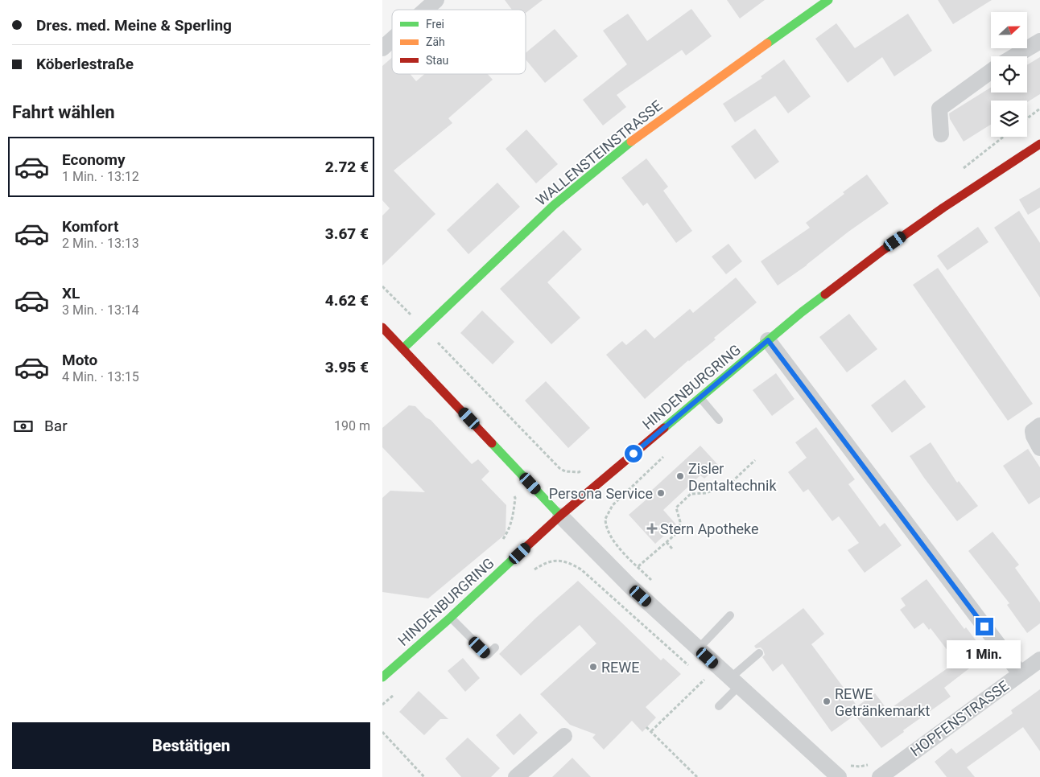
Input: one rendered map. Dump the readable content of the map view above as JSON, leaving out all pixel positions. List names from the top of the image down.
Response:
{
  "streets": {
    "main road": ["WALLENSTEINSTRASSE", "HINDENBURGRING"],
    "street": ["HOPFENSTRASSE"]
  },
  "places": {
    "other": [
      "Zisler Dentaltechnik",
      "Persona Service",
      "REWE",
      "REWE Getränkemarkt"
    ],
    "health": ["Stern Apotheke"]
  },
  "legend": ["Frei", "Zäh", "Stau"],
  "north": "right",
  "page": {
    "banner": ["Dres. med. Meine & Sperling", "Köberlestraße"],
    "heading": "Fahrt wählen",
    "list": [
      {
        "name": "Economy",
        "note": "1 Min. · 13:12",
        "value": "2.72 €"
      },
      {
        "name": "Komfort",
        "note": "2 Min. · 13:13",
        "value": "3.67 €"
      },
      {
        "name": "XL",
        "note": "3 Min. · 13:14",
        "value": "4.62 €"
      },
      {
        "name": "Moto",
        "note": "4 Min. · 13:15",
        "value": "3.95 €"
      }
    ],
    "pay": ["Bar", "190 m"],
    "bubble": "1 Min.",
    "buttons": "Bestätigen"
  }
}
